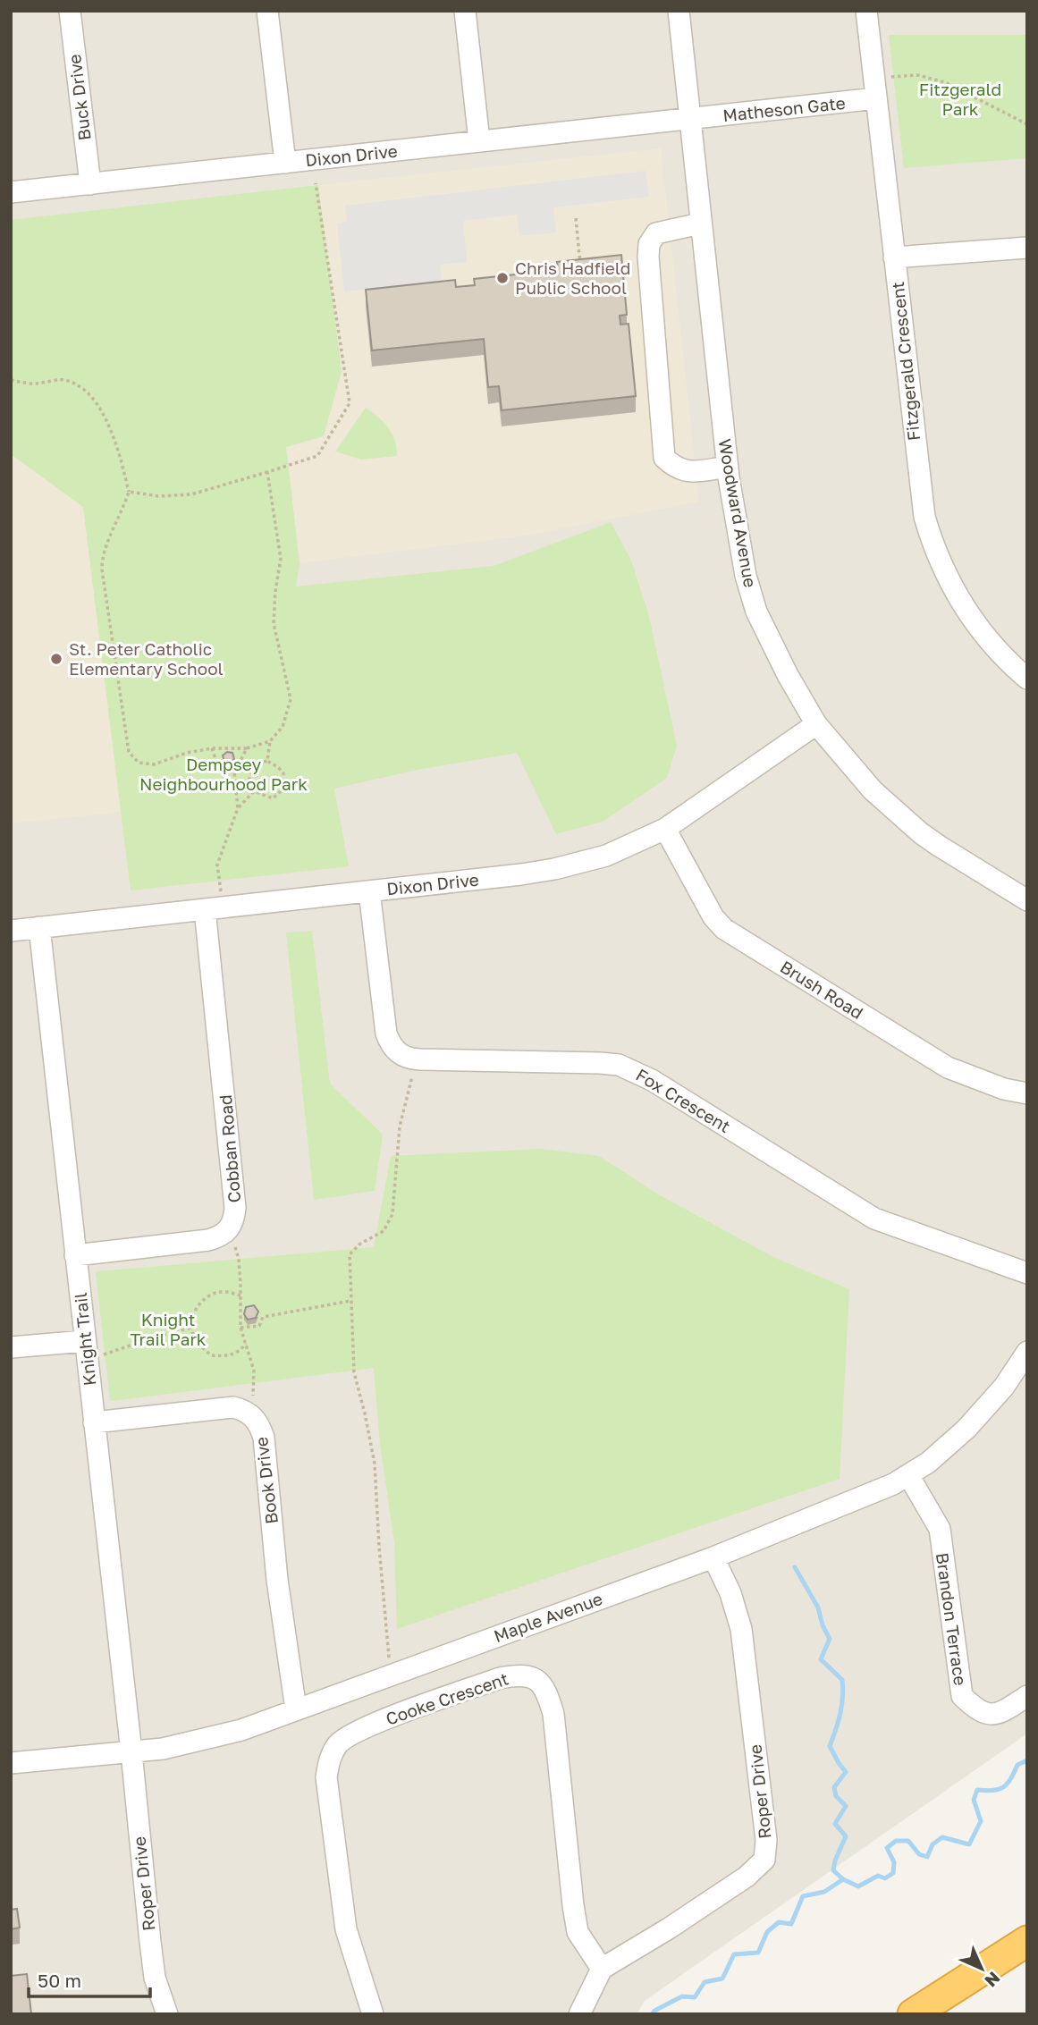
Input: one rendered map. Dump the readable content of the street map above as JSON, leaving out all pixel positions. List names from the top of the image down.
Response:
{
  "streets": {
    "street": [
      "Buck Drive",
      "Matheson Gate",
      "Dixon Drive",
      "Fitzgerald Crescent",
      "Woodward Avenue",
      "Brush Road",
      "Fox Crescent",
      "Cobban Road",
      "Knight Trail",
      "Book Drive",
      "Maple Avenue",
      "Brandon Terrace",
      "Cooke Crescent",
      "Roper Drive"
    ]
  },
  "crossings": [
    ["Buck Drive", "Dixon Drive"],
    ["Matheson Gate", "Dixon Drive"],
    ["Matheson Gate", "Fitzgerald Crescent"],
    ["Matheson Gate", "Woodward Avenue"],
    ["Dixon Drive", "Woodward Avenue"],
    ["Dixon Drive", "Brush Road"],
    ["Dixon Drive", "Fox Crescent"],
    ["Dixon Drive", "Cobban Road"],
    ["Dixon Drive", "Knight Trail"],
    ["Cobban Road", "Knight Trail"],
    ["Knight Trail", "Book Drive"],
    ["Knight Trail", "Maple Avenue"],
    ["Knight Trail", "Roper Drive"],
    ["Book Drive", "Maple Avenue"],
    ["Maple Avenue", "Brandon Terrace"],
    ["Maple Avenue", "Roper Drive"],
    ["Cooke Crescent", "Roper Drive"]
  ],
  "parks": ["Fitzgerald Park", "Dempsey Neighbourhood Park", "Knight Trail Park"],
  "places": ["Chris Hadfield Public School", "St. Peter Catholic Elementary School"],
  "scale_bar": "50 m",
  "north": "bottom right"
}
